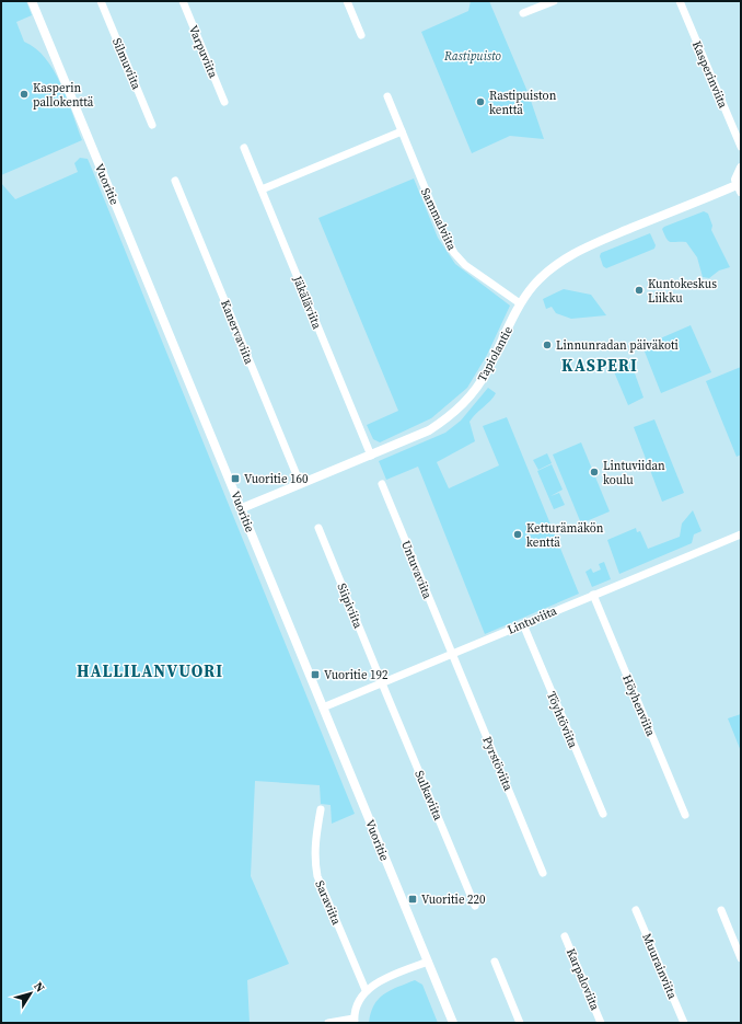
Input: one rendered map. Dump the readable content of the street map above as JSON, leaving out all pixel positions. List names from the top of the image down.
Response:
{
  "streets": {
    "street": [
      "Varpuviita",
      "Silmuviita",
      "Kasperinviita",
      "Vuoritie",
      "Sammalviita",
      "Jäkäläviita",
      "Kanervaviita",
      "Tapiolantie",
      "Untuvaviita",
      "Siipiviita",
      "Lintuviita",
      "Höyhenviita",
      "Töyhtöviita",
      "Pyrstöviita",
      "Sulkaviita",
      "Saraviita",
      "Muurainviita",
      "Karpaloviita"
    ]
  },
  "crossings": [
    ["Vuoritie", "Tapiolantie"],
    ["Vuoritie", "Lintuviita"],
    ["Sammalviita", "Tapiolantie"],
    ["Jäkäläviita", "Tapiolantie"],
    ["Kanervaviita", "Tapiolantie"],
    ["Untuvaviita", "Lintuviita"],
    ["Untuvaviita", "Pyrstöviita"],
    ["Siipiviita", "Lintuviita"],
    ["Siipiviita", "Sulkaviita"],
    ["Lintuviita", "Höyhenviita"],
    ["Lintuviita", "Töyhtöviita"],
    ["Lintuviita", "Pyrstöviita"],
    ["Lintuviita", "Sulkaviita"]
  ],
  "districts": ["KASPERI", "HALLILANVUORI"],
  "parks": ["Rastipuisto"],
  "places": {
    "other": [
      "Kasperin pallokenttä",
      "Rastipuiston kenttä",
      "Kuntokeskus Liikku",
      "Linnunradan päiväkoti",
      "Lintuviidan koulu",
      "Ketturämäkön kenttä"
    ],
    "transit": ["Vuoritie 160", "Vuoritie 192", "Vuoritie 220"]
  },
  "north": "top right"
}
